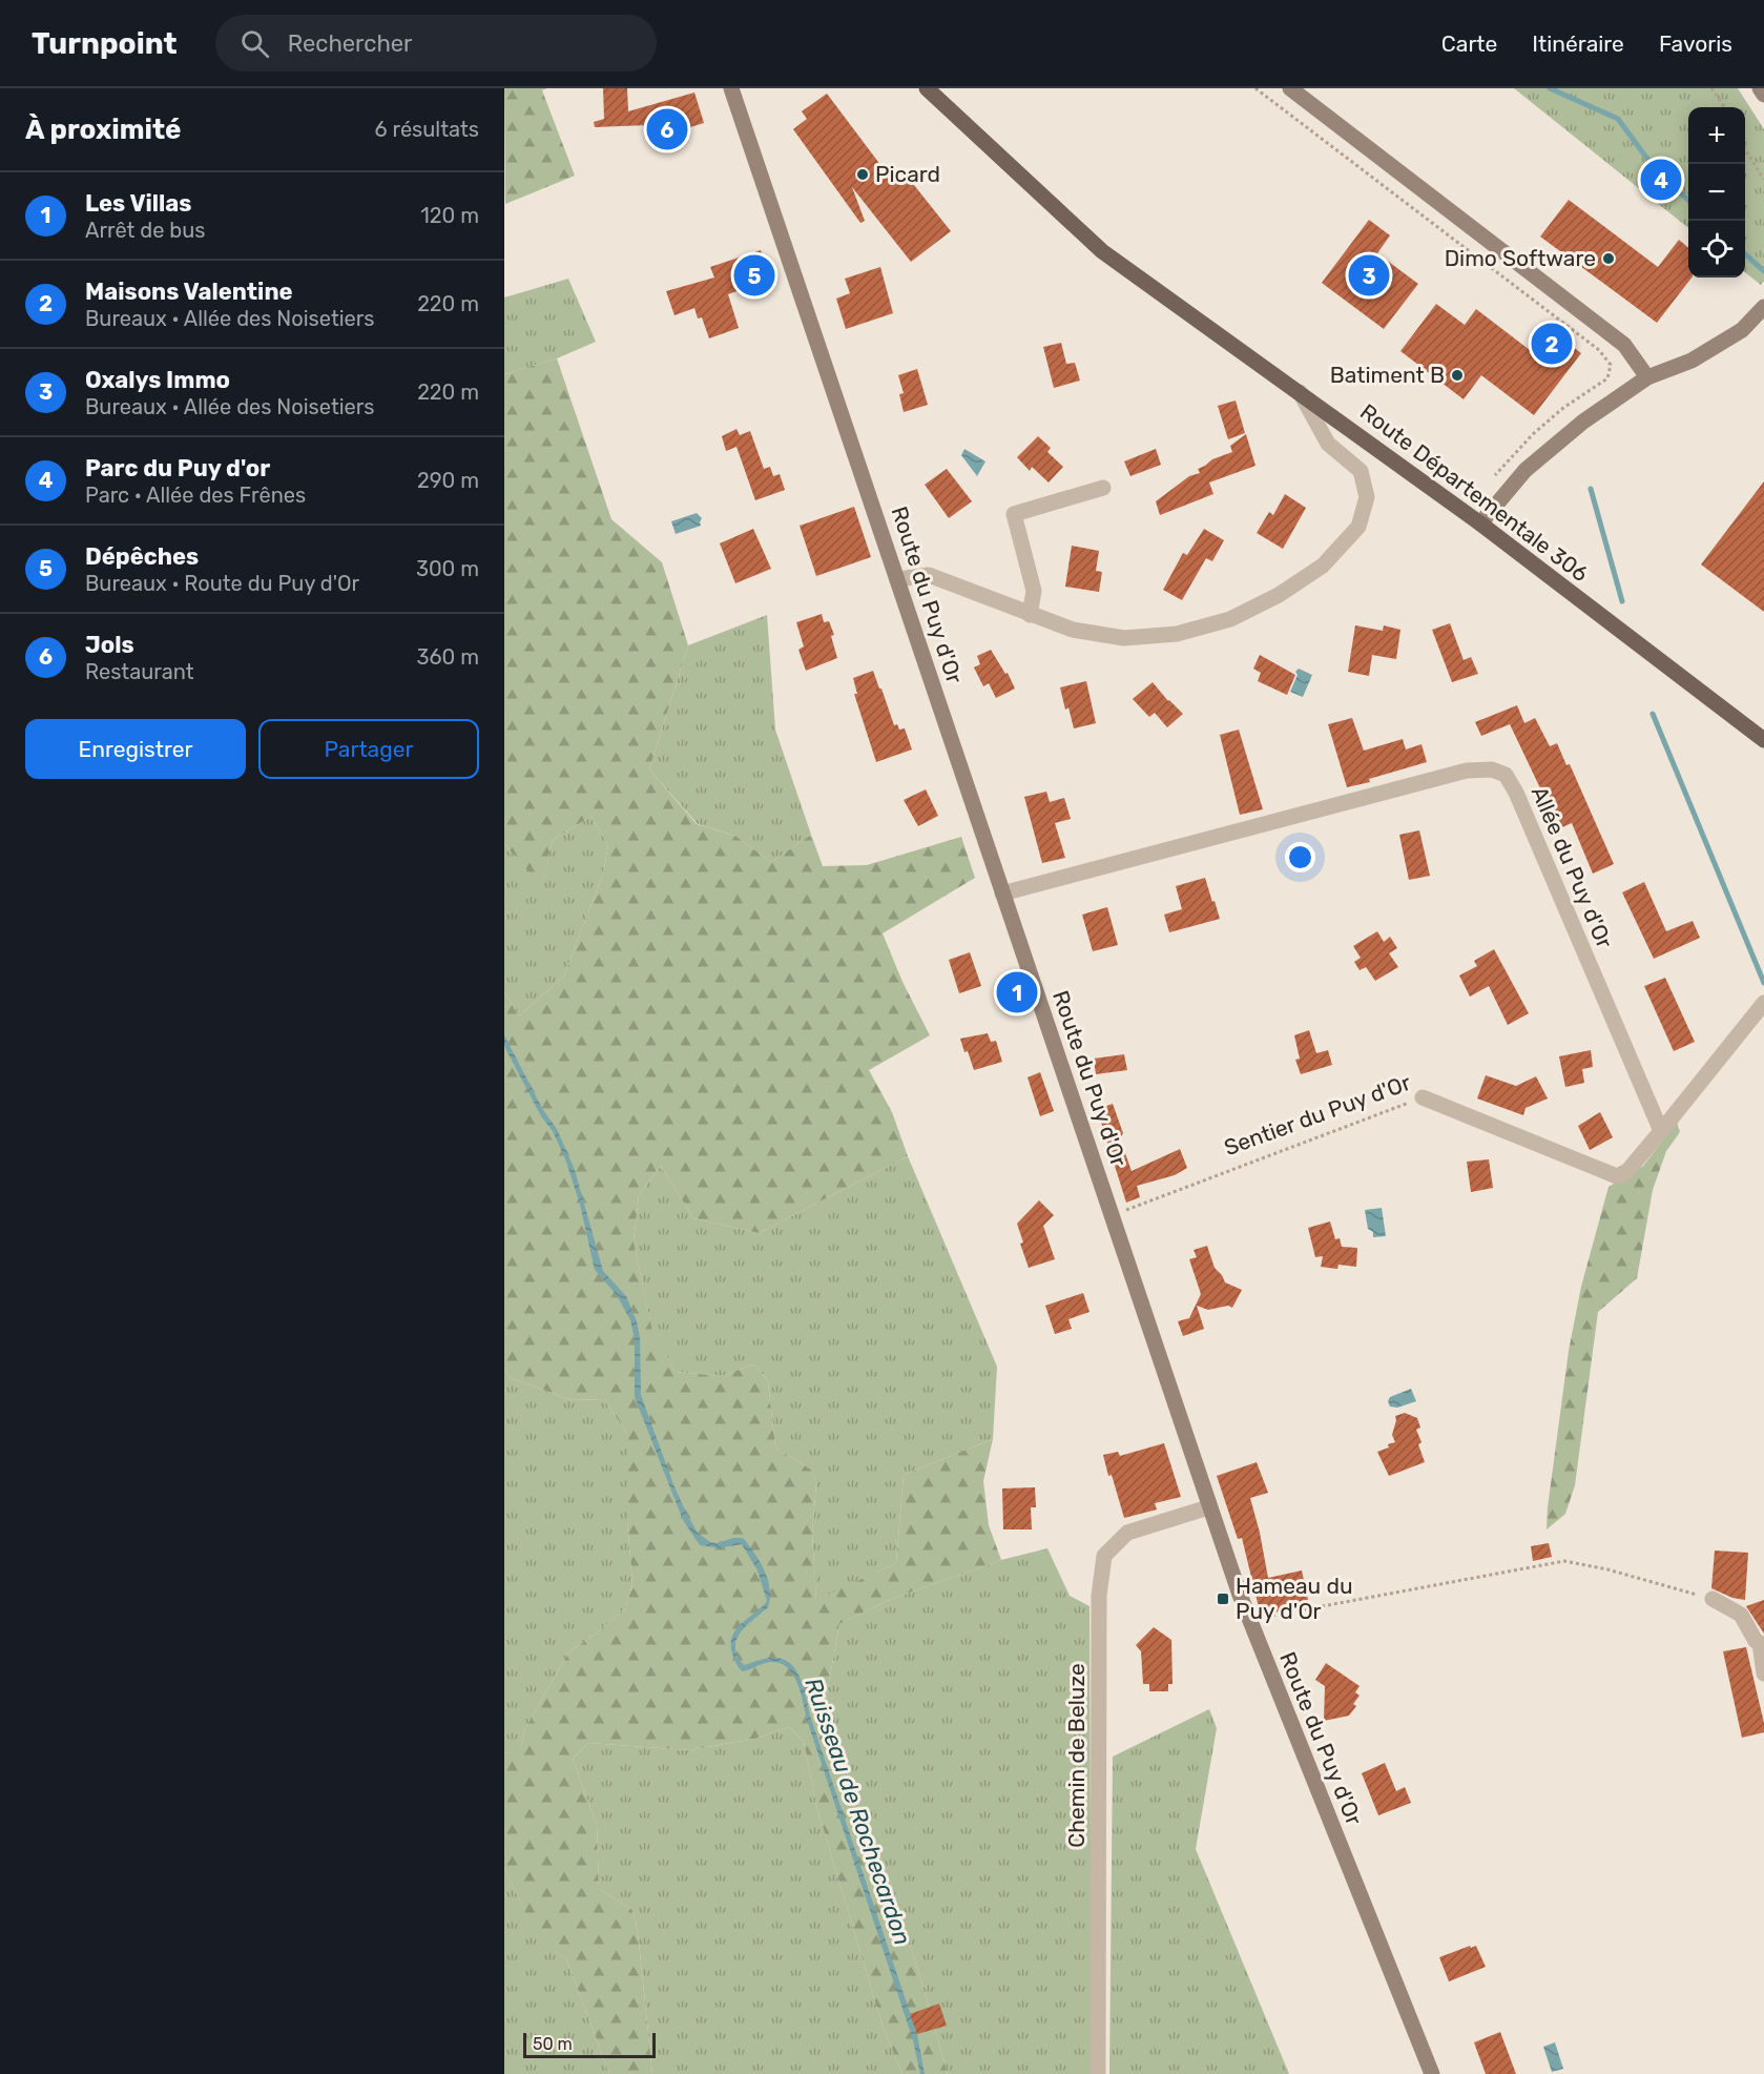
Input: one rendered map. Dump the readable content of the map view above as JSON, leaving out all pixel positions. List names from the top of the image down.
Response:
{
  "streets": {
    "main road": ["Route Départementale 306", "Route du Puy d'Or"],
    "street": ["Allée du Puy d'Or", "Sentier du Puy d'Or", "Chemin de Beluze"]
  },
  "crossings": [
    ["Route du Puy d'Or", "Allée du Puy d'Or"],
    ["Route du Puy d'Or", "Sentier du Puy d'Or"],
    ["Route du Puy d'Or", "Chemin de Beluze"],
    ["Allée du Puy d'Or", "Sentier du Puy d'Or"]
  ],
  "water": ["Ruisseau de Rochecardon"],
  "places": {
    "other": ["Picard", "Dimo Software", "Batiment B"],
    "transit": ["Hameau du Puy d'Or"]
  },
  "scale_bar": "50 m",
  "page": {
    "header": "Turnpoint",
    "search": "Rechercher",
    "nav": ["Carte", "Itinéraire", "Favoris"],
    "heading": ["À proximité", "6 résultats"],
    "pins": [
      "6",
      "4",
      "3",
      "5",
      "2",
      "1"
    ],
    "map_buttons": ["+", "−"],
    "list": [
      {
        "mark": "1",
        "name": "Les Villas",
        "note": "Arrêt de bus",
        "value": "120 m"
      },
      {
        "mark": "2",
        "name": "Maisons Valentine",
        "note": "Bureaux · Allée des Noisetiers",
        "value": "220 m"
      },
      {
        "mark": "3",
        "name": "Oxalys Immo",
        "note": "Bureaux · Allée des Noisetiers",
        "value": "220 m"
      },
      {
        "mark": "4",
        "name": "Parc du Puy d'or",
        "note": "Parc · Allée des Frênes",
        "value": "290 m"
      },
      {
        "mark": "5",
        "name": "Dépêches",
        "note": "Bureaux · Route du Puy d'Or",
        "value": "300 m"
      },
      {
        "mark": "6",
        "name": "Jols",
        "note": "Restaurant",
        "value": "360 m"
      }
    ],
    "buttons": ["Enregistrer", "Partager"],
    "scale": "50 m"
  }
}
